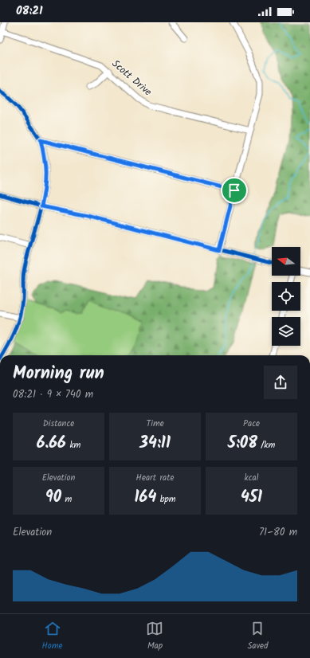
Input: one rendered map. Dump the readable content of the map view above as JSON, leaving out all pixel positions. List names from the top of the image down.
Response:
{
  "streets": {
    "street": ["Scott Drive"]
  },
  "north": "left",
  "page": {
    "status": "08:21",
    "heading": ["Morning run", "08:21 · 9 × 740 m"],
    "stats": [
      ["Distance", "6.66 km"],
      ["Time", "34:11"],
      ["Pace", "5:08 /km"],
      ["Elevation", "90 m"],
      ["Heart rate", "164 bpm"],
      ["kcal", "451"]
    ],
    "chart": ["Elevation", "71–80 m"],
    "tabs": ["Home", "Map", "Saved"]
  }
}
